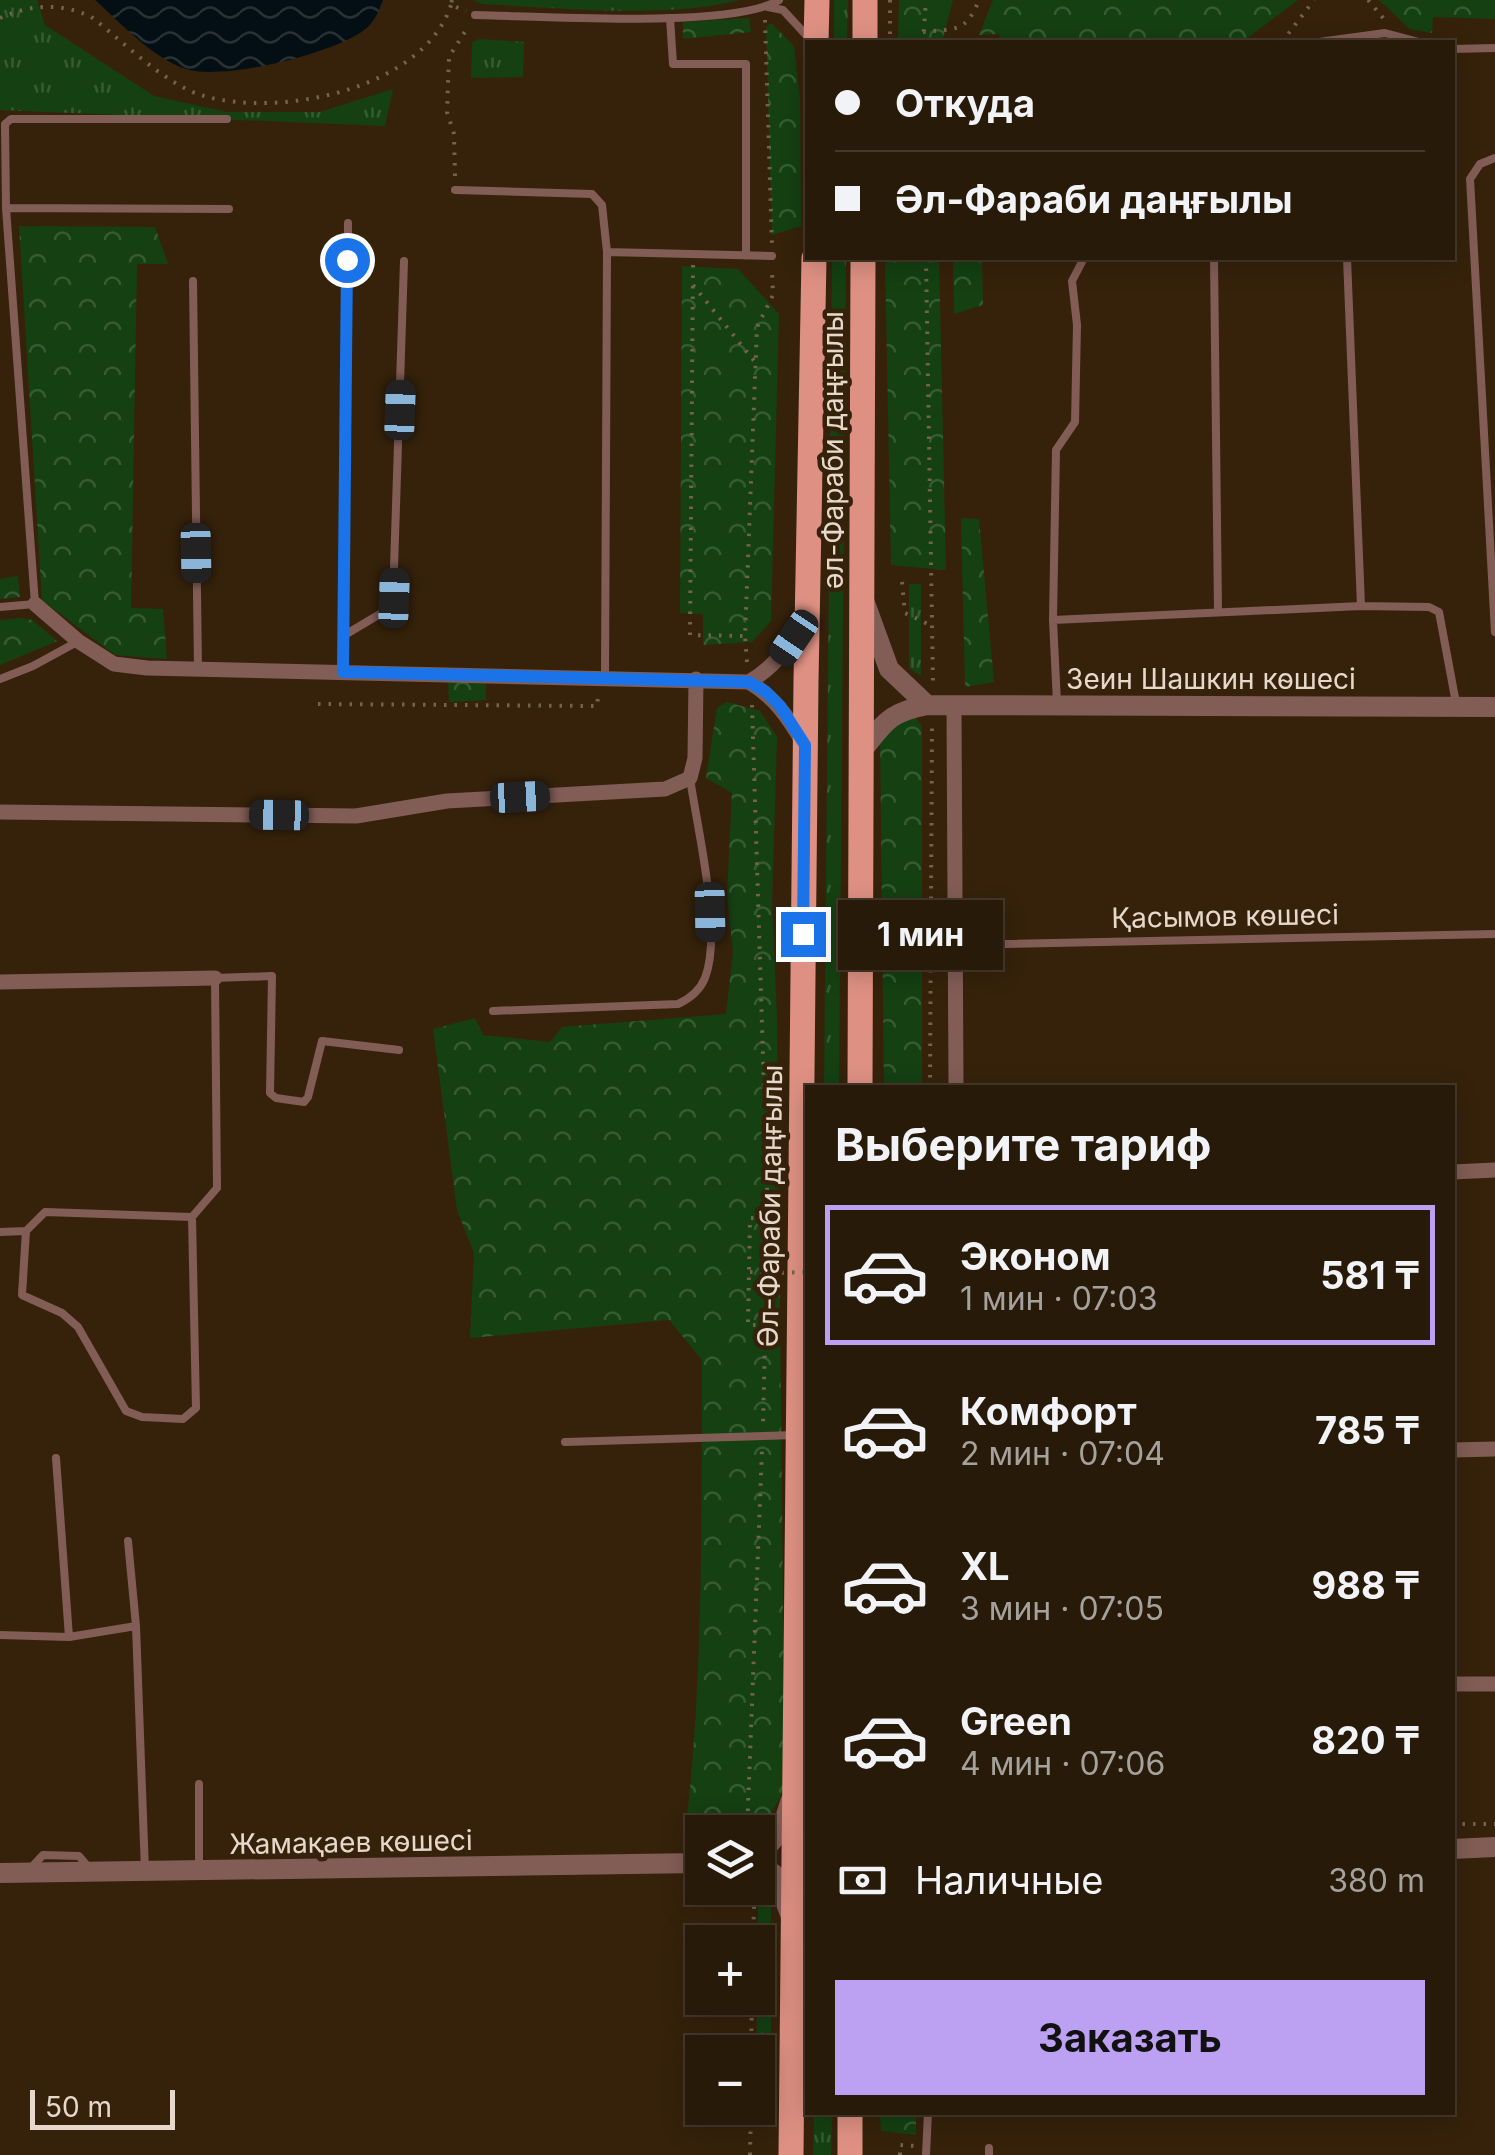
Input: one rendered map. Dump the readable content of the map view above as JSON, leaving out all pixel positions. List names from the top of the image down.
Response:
{
  "streets": {
    "main road": ["әл-Фараби даңғылы", "Әл-Фараби даңғылы"],
    "street": ["Зеин Шашкин көшесі", "Жамақаев көшесі"],
    "lane": ["Қасымов көшесі"]
  },
  "crossings": [
    ["әл-Фараби даңғылы", "Зеин Шашкин көшесі"]
  ],
  "scale_bar": "50 m",
  "page": {
    "banner": ["Откуда", "Әл-Фараби даңғылы"],
    "bubble": "1 мин",
    "heading": "Выберите тариф",
    "list": [
      {
        "name": "Эконом",
        "note": "1 мин · 07:03",
        "value": "581 ₸"
      },
      {
        "name": "Комфорт",
        "note": "2 мин · 07:04",
        "value": "785 ₸"
      },
      {
        "name": "XL",
        "note": "3 мин · 07:05",
        "value": "988 ₸"
      },
      {
        "name": "Green",
        "note": "4 мин · 07:06",
        "value": "820 ₸"
      }
    ],
    "map_buttons": ["+", "−"],
    "pay": ["Наличные", "380 m"],
    "buttons": "Заказать",
    "scale": "50 m"
  }
}
